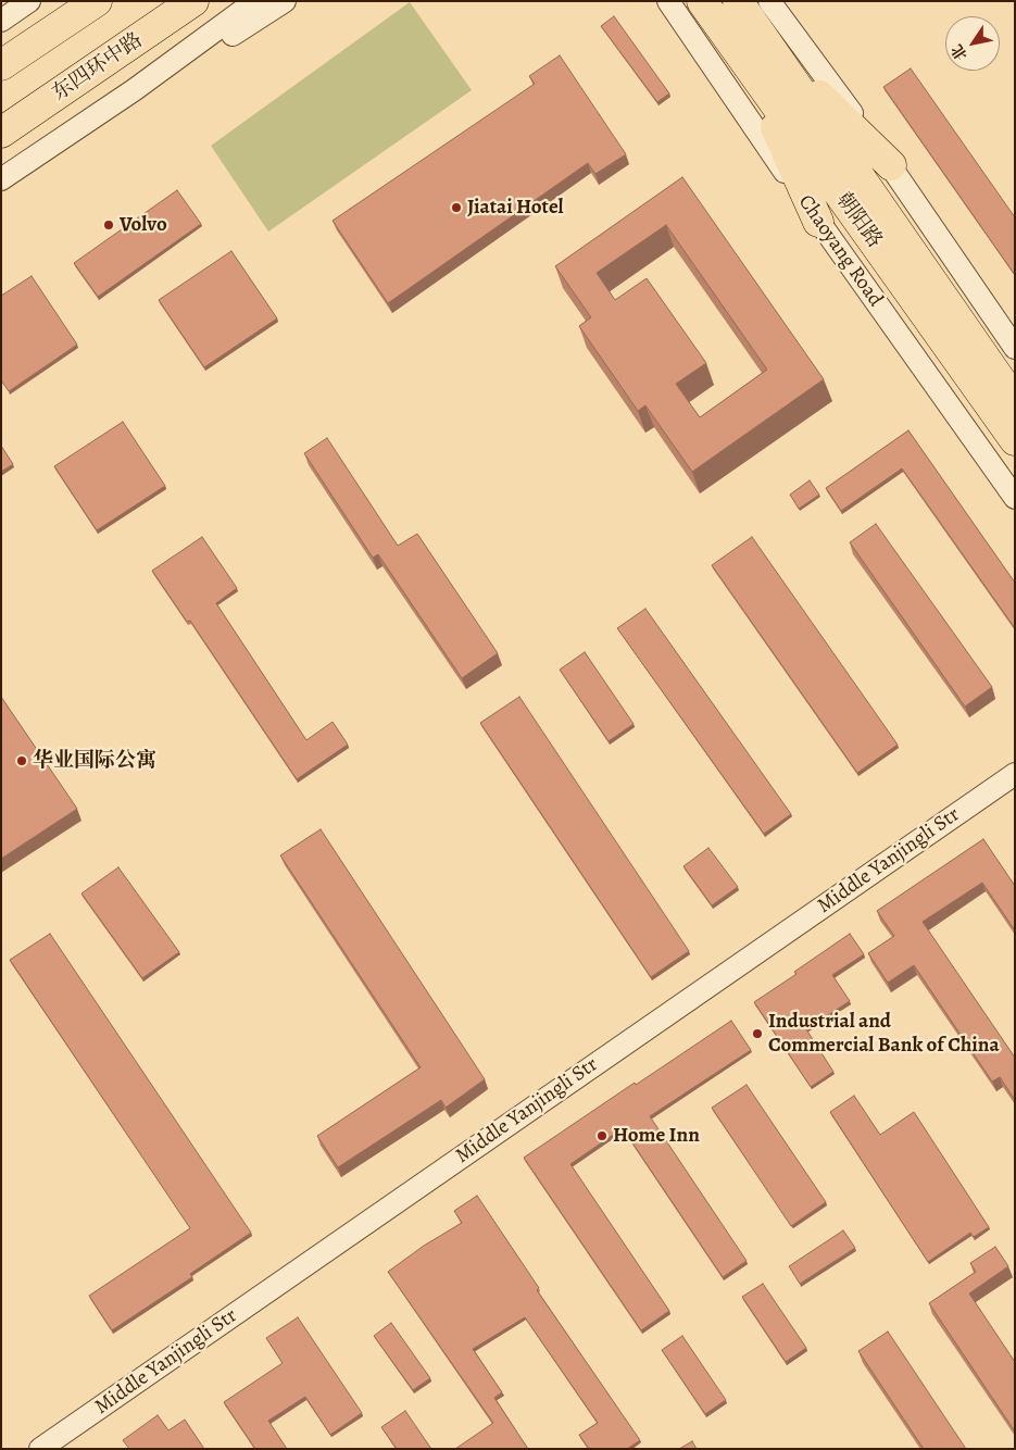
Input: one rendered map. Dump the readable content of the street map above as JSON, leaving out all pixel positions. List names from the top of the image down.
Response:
{
  "streets": {
    "highway": ["东四环中路", "朝阳路"],
    "street": ["Chaoyang Road", "Middle Yanjingli Str"]
  },
  "places": [
    "Jiatai Hotel",
    "Volvo",
    "华业国际公寓",
    "Industrial and Commercial Bank of China",
    "Home Inn"
  ],
  "north": "bottom left"
}
